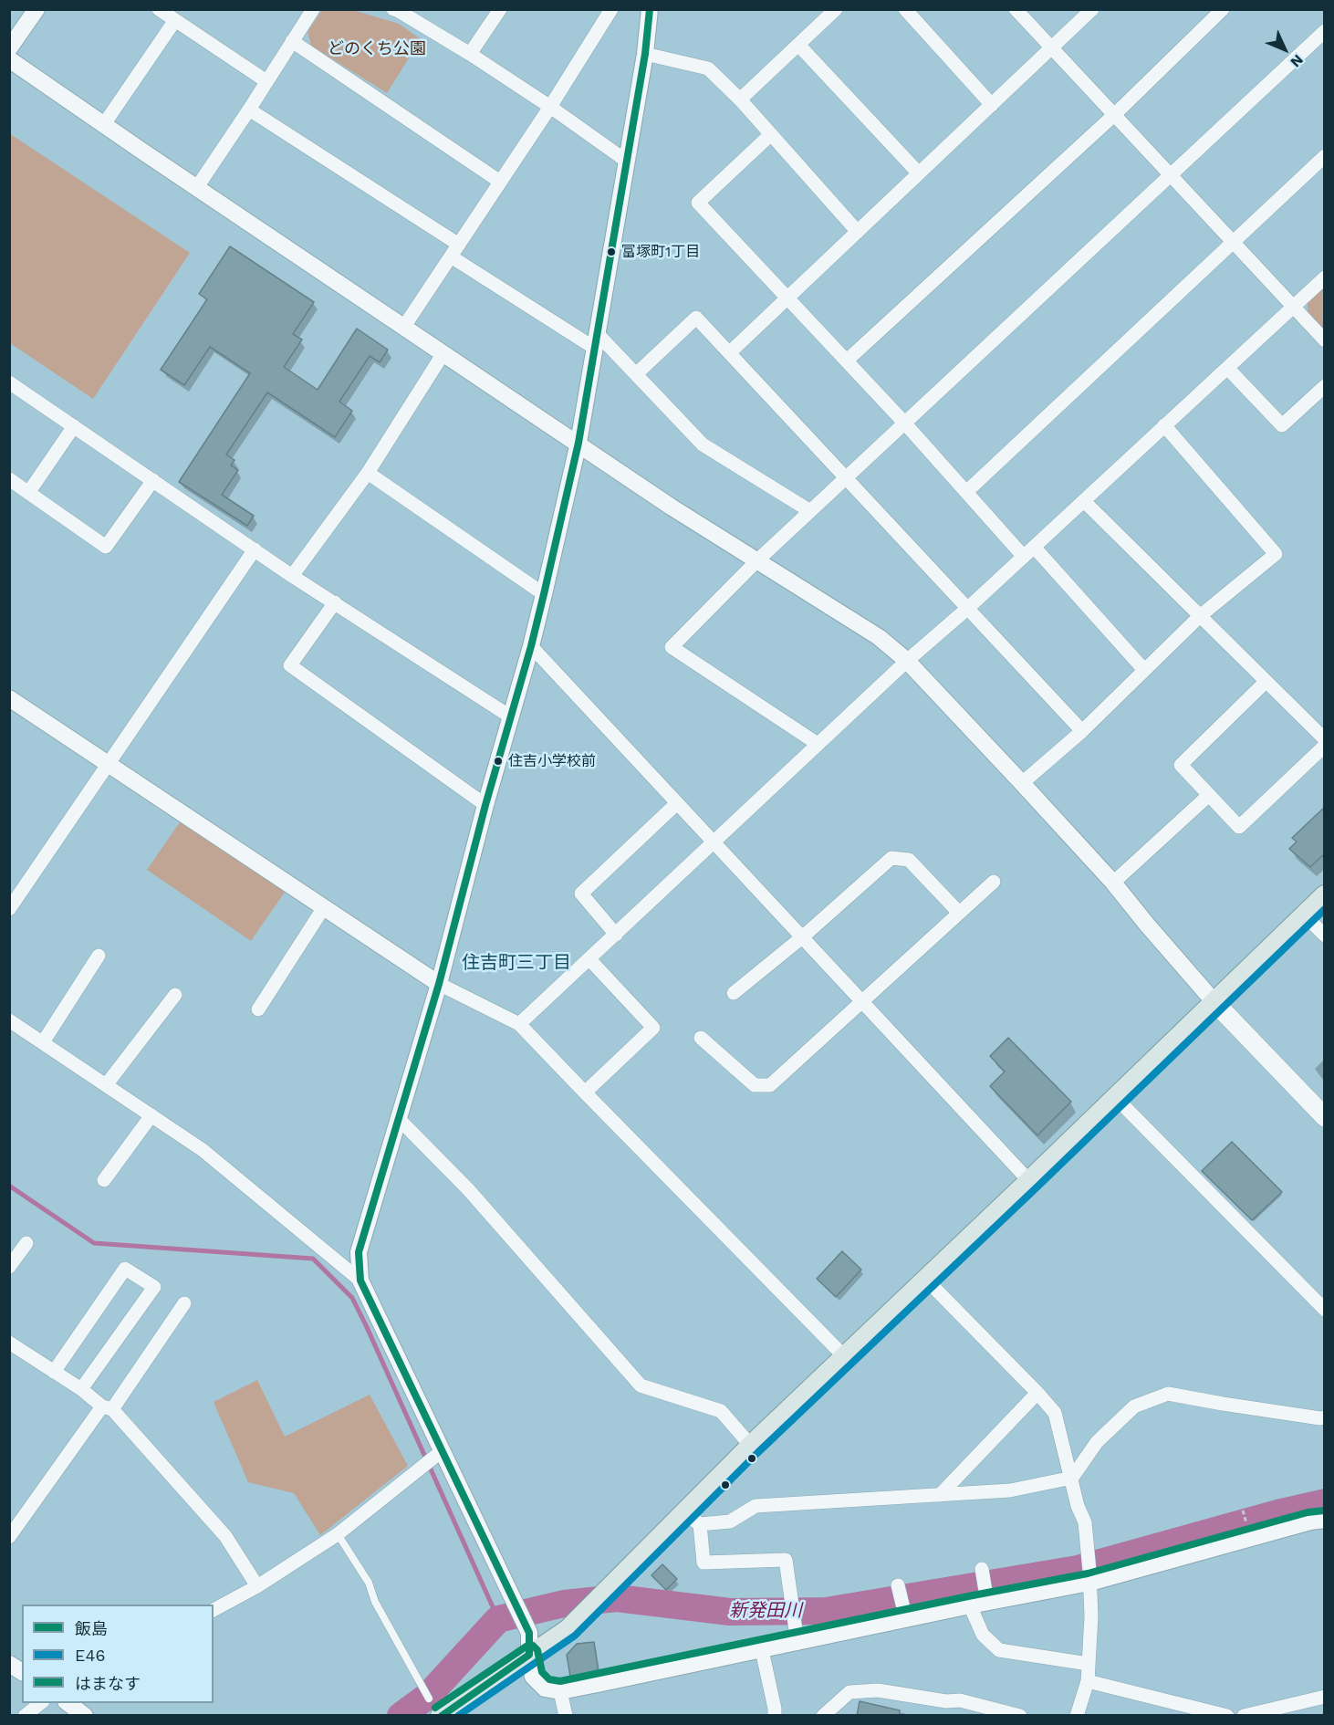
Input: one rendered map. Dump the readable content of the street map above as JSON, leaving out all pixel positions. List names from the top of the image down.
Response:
{
  "districts": ["住吉町三丁目"],
  "water": ["新発田川"],
  "parks": ["どのくち公園"],
  "places": ["富塚町1丁目", "住吉小学校前"],
  "lines": ["transit line 飯島", "transit line E46", "transit line はまなす"],
  "legend": ["飯島", "E46", "はまなす"],
  "north": "bottom right"
}
